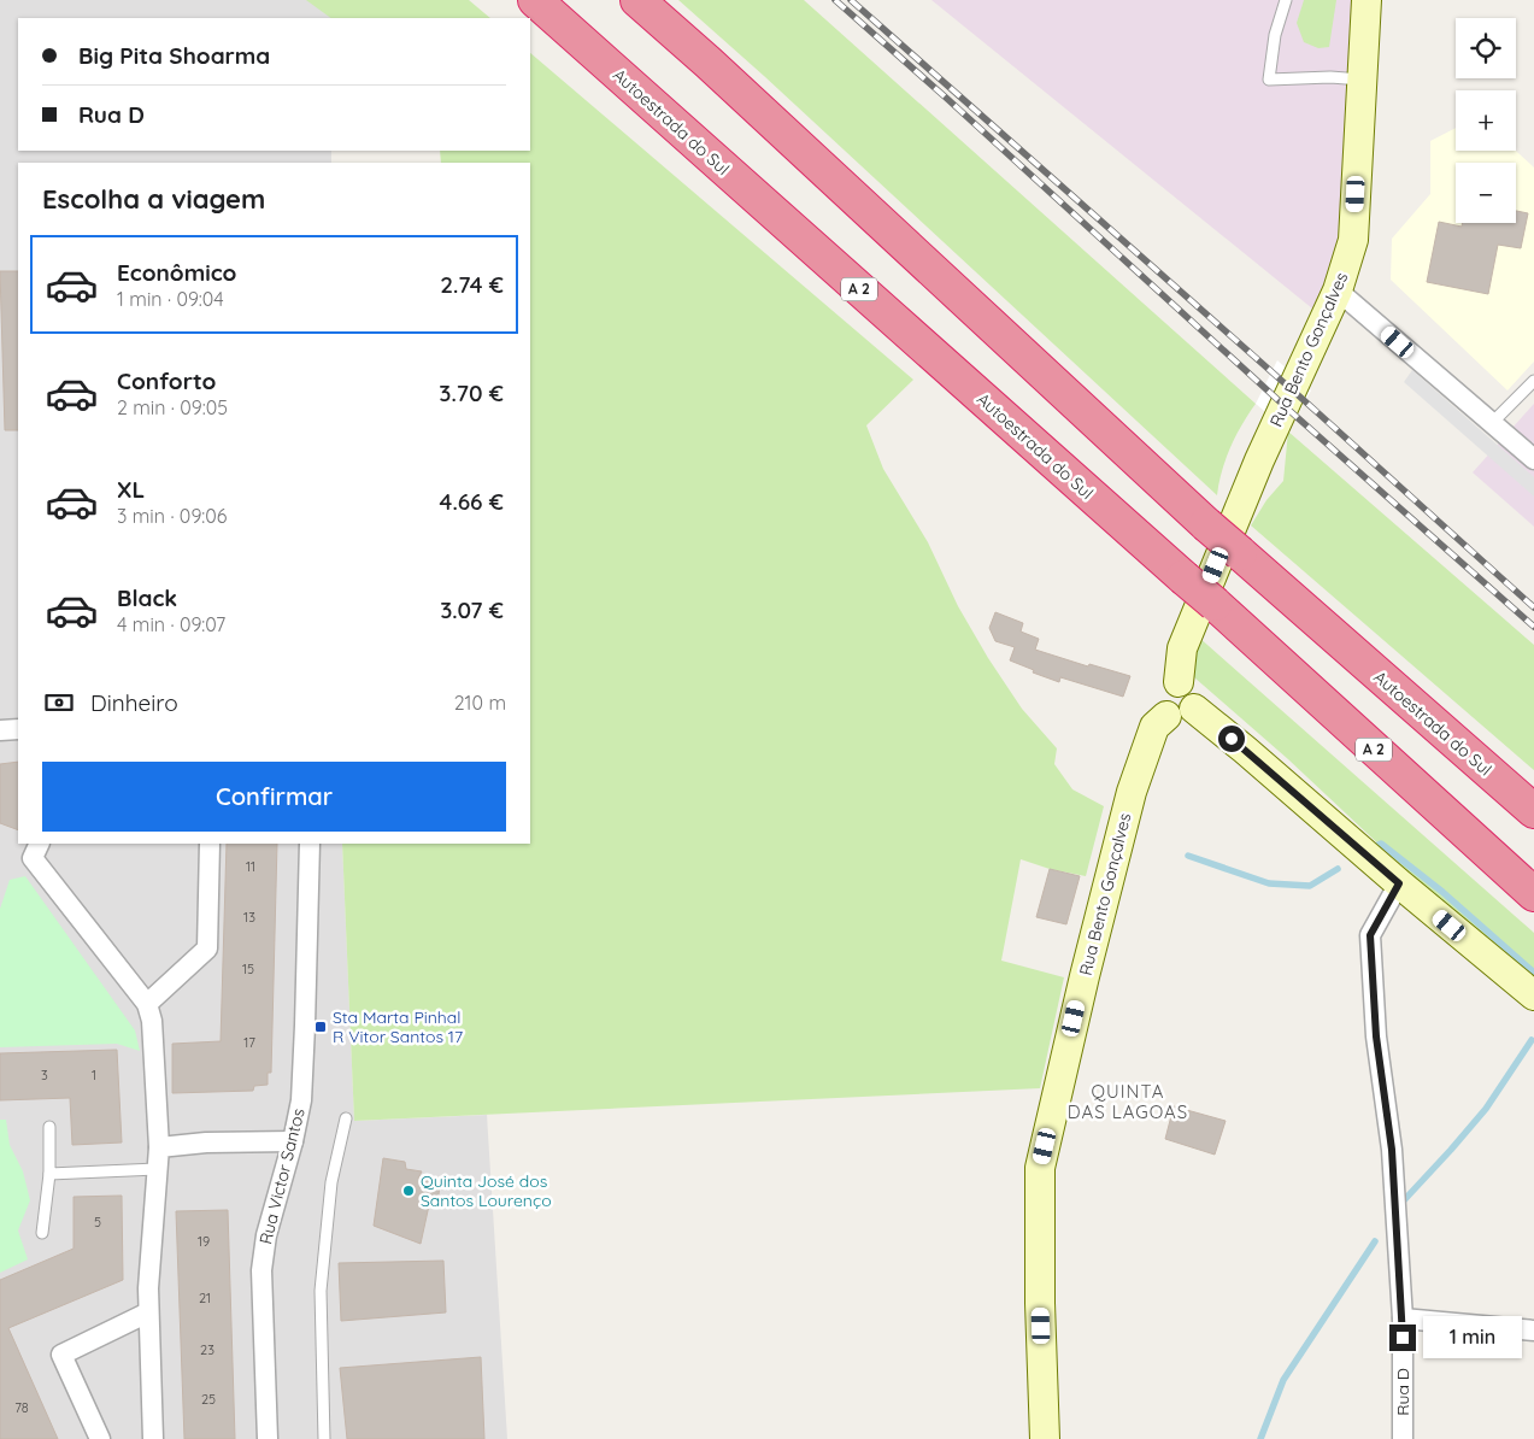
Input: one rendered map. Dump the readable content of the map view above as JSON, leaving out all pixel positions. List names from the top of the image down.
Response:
{
  "streets": {
    "highway": ["Autoestrada do Sul", "A 2"],
    "street": ["Rua Bento Gonçalves", "Rua Victor Santos", "Rua D"]
  },
  "districts": ["QUINTA DAS LAGOAS"],
  "places": {
    "transit": ["Sta Marta Pinhal R Vitor Santos 17"],
    "other": ["Quinta José dos Santos Lourenço"]
  },
  "house_numbers": [
    "11",
    "13",
    "15",
    "17",
    "3",
    "1",
    "5",
    "19",
    "21",
    "23",
    "25",
    "78"
  ],
  "page": {
    "map_buttons": ["+", "−"],
    "banner": ["Big Pita Shoarma", "Rua D"],
    "heading": "Escolha a viagem",
    "list": [
      {
        "name": "Econômico",
        "note": "1 min · 09:04",
        "value": "2.74 €"
      },
      {
        "name": "Conforto",
        "note": "2 min · 09:05",
        "value": "3.70 €"
      },
      {
        "name": "XL",
        "note": "3 min · 09:06",
        "value": "4.66 €"
      },
      {
        "name": "Black",
        "note": "4 min · 09:07",
        "value": "3.07 €"
      }
    ],
    "pay": ["Dinheiro", "210 m"],
    "buttons": "Confirmar",
    "bubble": "1 min"
  }
}
